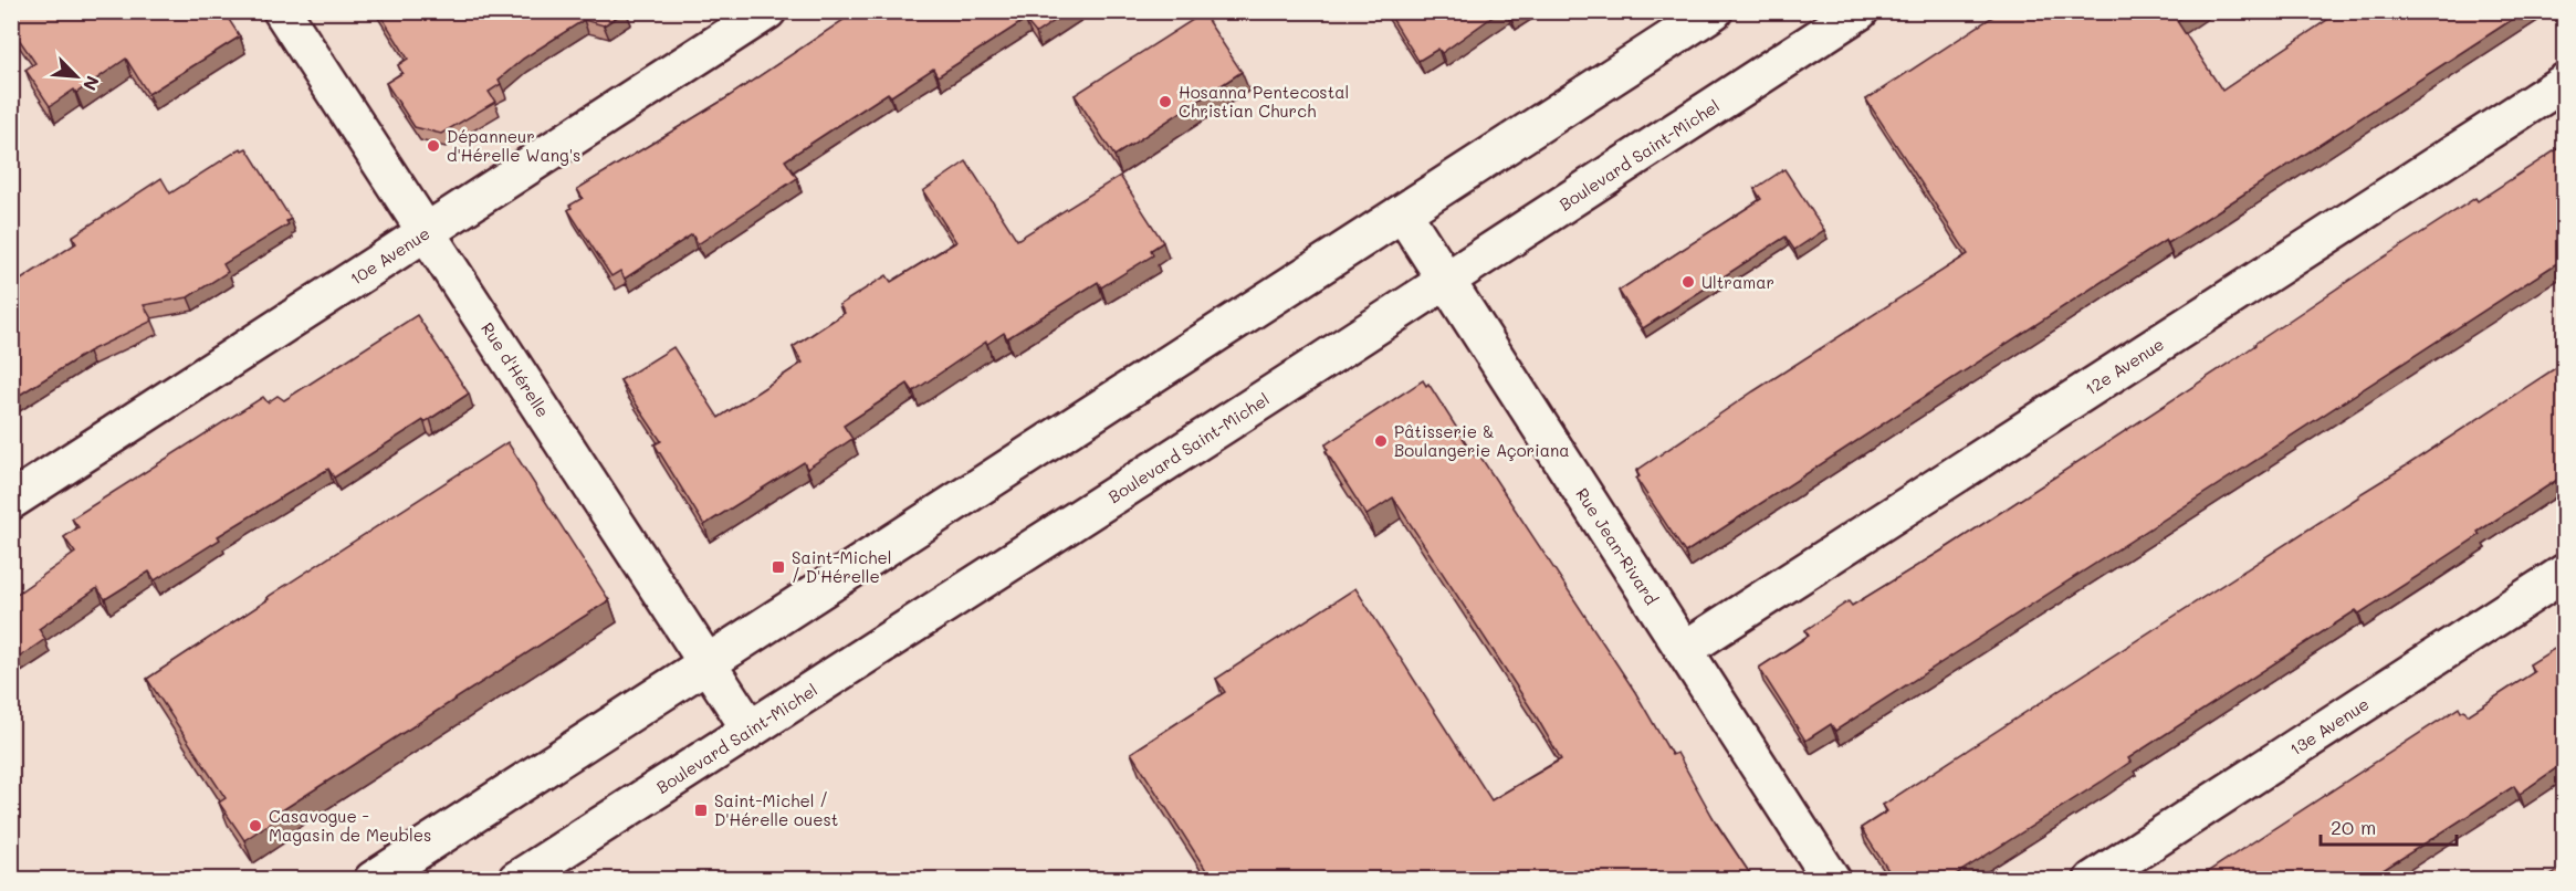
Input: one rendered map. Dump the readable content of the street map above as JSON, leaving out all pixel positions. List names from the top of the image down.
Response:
{
  "streets": {
    "street": [
      "Boulevard Saint-Michel",
      "10e Avenue",
      "12e Avenue",
      "Rue d'Hérelle",
      "Rue Jean-Rivard",
      "13e Avenue"
    ]
  },
  "crossings": [
    ["Boulevard Saint-Michel", "Rue d'Hérelle"],
    ["Boulevard Saint-Michel", "Rue Jean-Rivard"],
    ["10e Avenue", "Rue d'Hérelle"],
    ["12e Avenue", "Rue Jean-Rivard"]
  ],
  "places": {
    "other": [
      "Hosanna Pentecostal Christian Church",
      "Dépanneur d'Hérelle Wang's",
      "Ultramar",
      "Pâtisserie & Boulangerie Açoriana",
      "Casavogue - Magasin de Meubles"
    ],
    "transit": ["Saint-Michel / D'Hérelle", "Saint-Michel / D'Hérelle ouest"]
  },
  "scale_bar": "20 m",
  "north": "bottom right"
}
